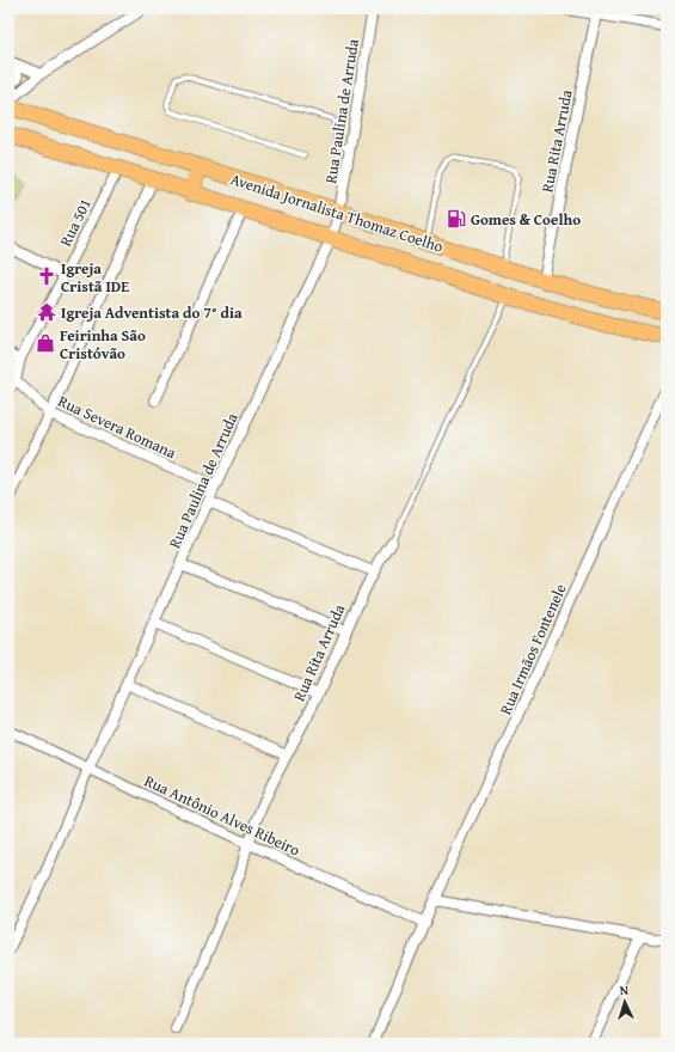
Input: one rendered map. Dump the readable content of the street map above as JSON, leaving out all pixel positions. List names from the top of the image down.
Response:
{
  "streets": {
    "main road": ["Avenida Jornalista Thomaz Coelho"],
    "street": [
      "Rua Paulina de Arruda",
      "Rua Rita Arruda",
      "Rua 501",
      "Rua Severa Romana",
      "Rua Irmãos Fontenele",
      "Rua Antônio Alves Ribeiro"
    ]
  },
  "crossings": [
    ["Rua Paulina de Arruda", "Avenida Jornalista Thomaz Coelho"],
    ["Rua Paulina de Arruda", "Rua Severa Romana"],
    ["Rua Paulina de Arruda", "Rua Antônio Alves Ribeiro"],
    ["Rua Rita Arruda", "Avenida Jornalista Thomaz Coelho"],
    ["Rua Rita Arruda", "Rua Antônio Alves Ribeiro"],
    ["Avenida Jornalista Thomaz Coelho", "Rua 501"],
    ["Rua 501", "Rua Severa Romana"],
    ["Rua Irmãos Fontenele", "Rua Antônio Alves Ribeiro"]
  ],
  "places": {
    "fuel station": ["Gomes & Coelho"],
    "church": ["Igreja Cristã IDE"],
    "temple": ["Igreja Adventista do 7° dia"],
    "shop": ["Feirinha São Cristóvão"]
  },
  "north": "top"
}
